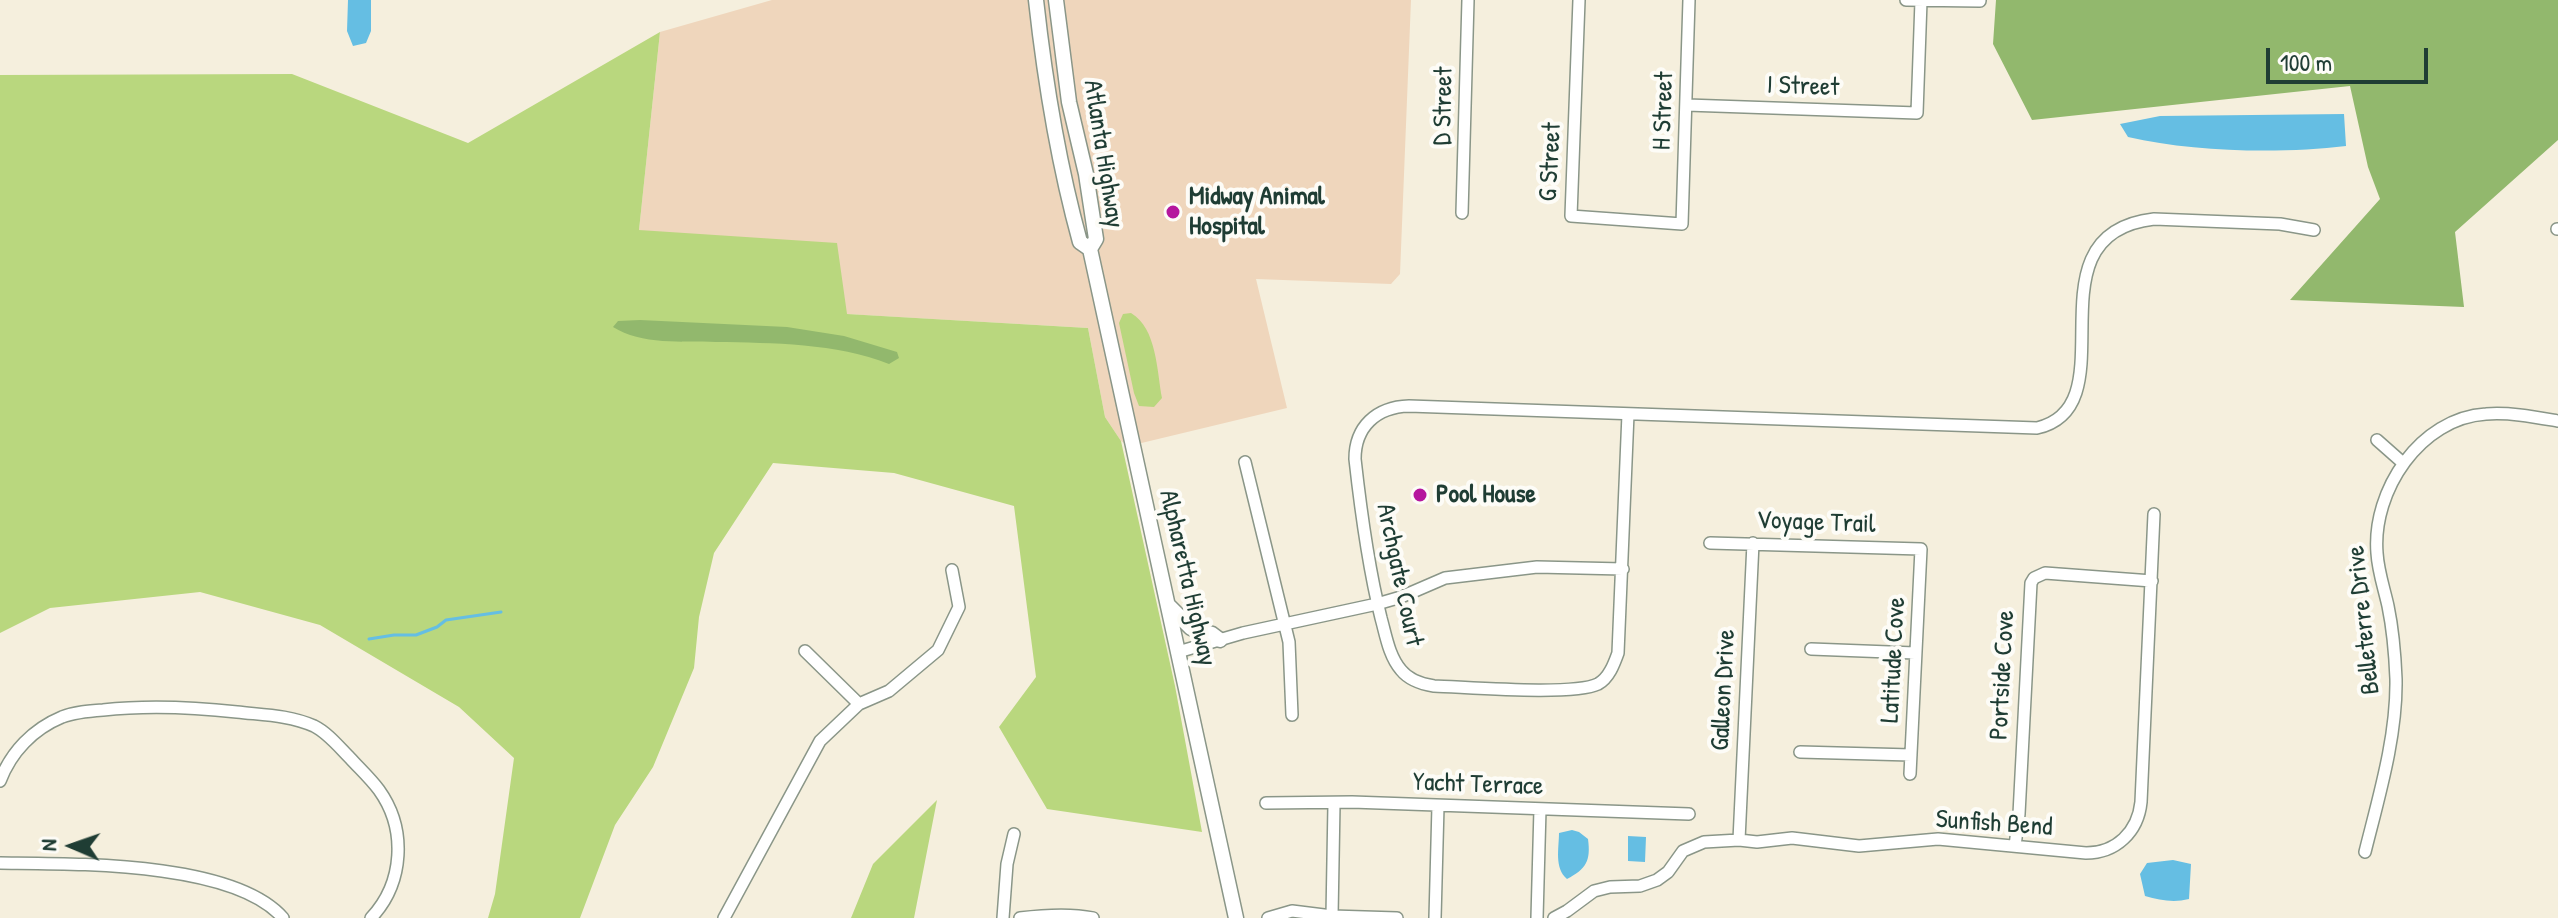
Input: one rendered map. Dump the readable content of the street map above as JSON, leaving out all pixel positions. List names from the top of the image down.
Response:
{
  "streets": {
    "main road": ["Atlanta Highway", "Alpharetta Highway"],
    "street": [
      "I Street",
      "D Street",
      "H Street",
      "G Street",
      "Voyage Trail",
      "Archgate Court",
      "Belleterre Drive",
      "Latitude Cove",
      "Portside Cove",
      "Galleon Drive",
      "Yacht Terrace",
      "Sunfish Bend"
    ]
  },
  "crossings": [
    ["I Street", "H Street"],
    ["H Street", "G Street"],
    ["Atlanta Highway", "Alpharetta Highway"],
    ["Voyage Trail", "Latitude Cove"],
    ["Voyage Trail", "Galleon Drive"],
    ["Portside Cove", "Sunfish Bend"],
    ["Galleon Drive", "Sunfish Bend"]
  ],
  "places": ["Midway Animal Hospital", "Pool House"],
  "scale_bar": "100 m",
  "north": "left"
}
